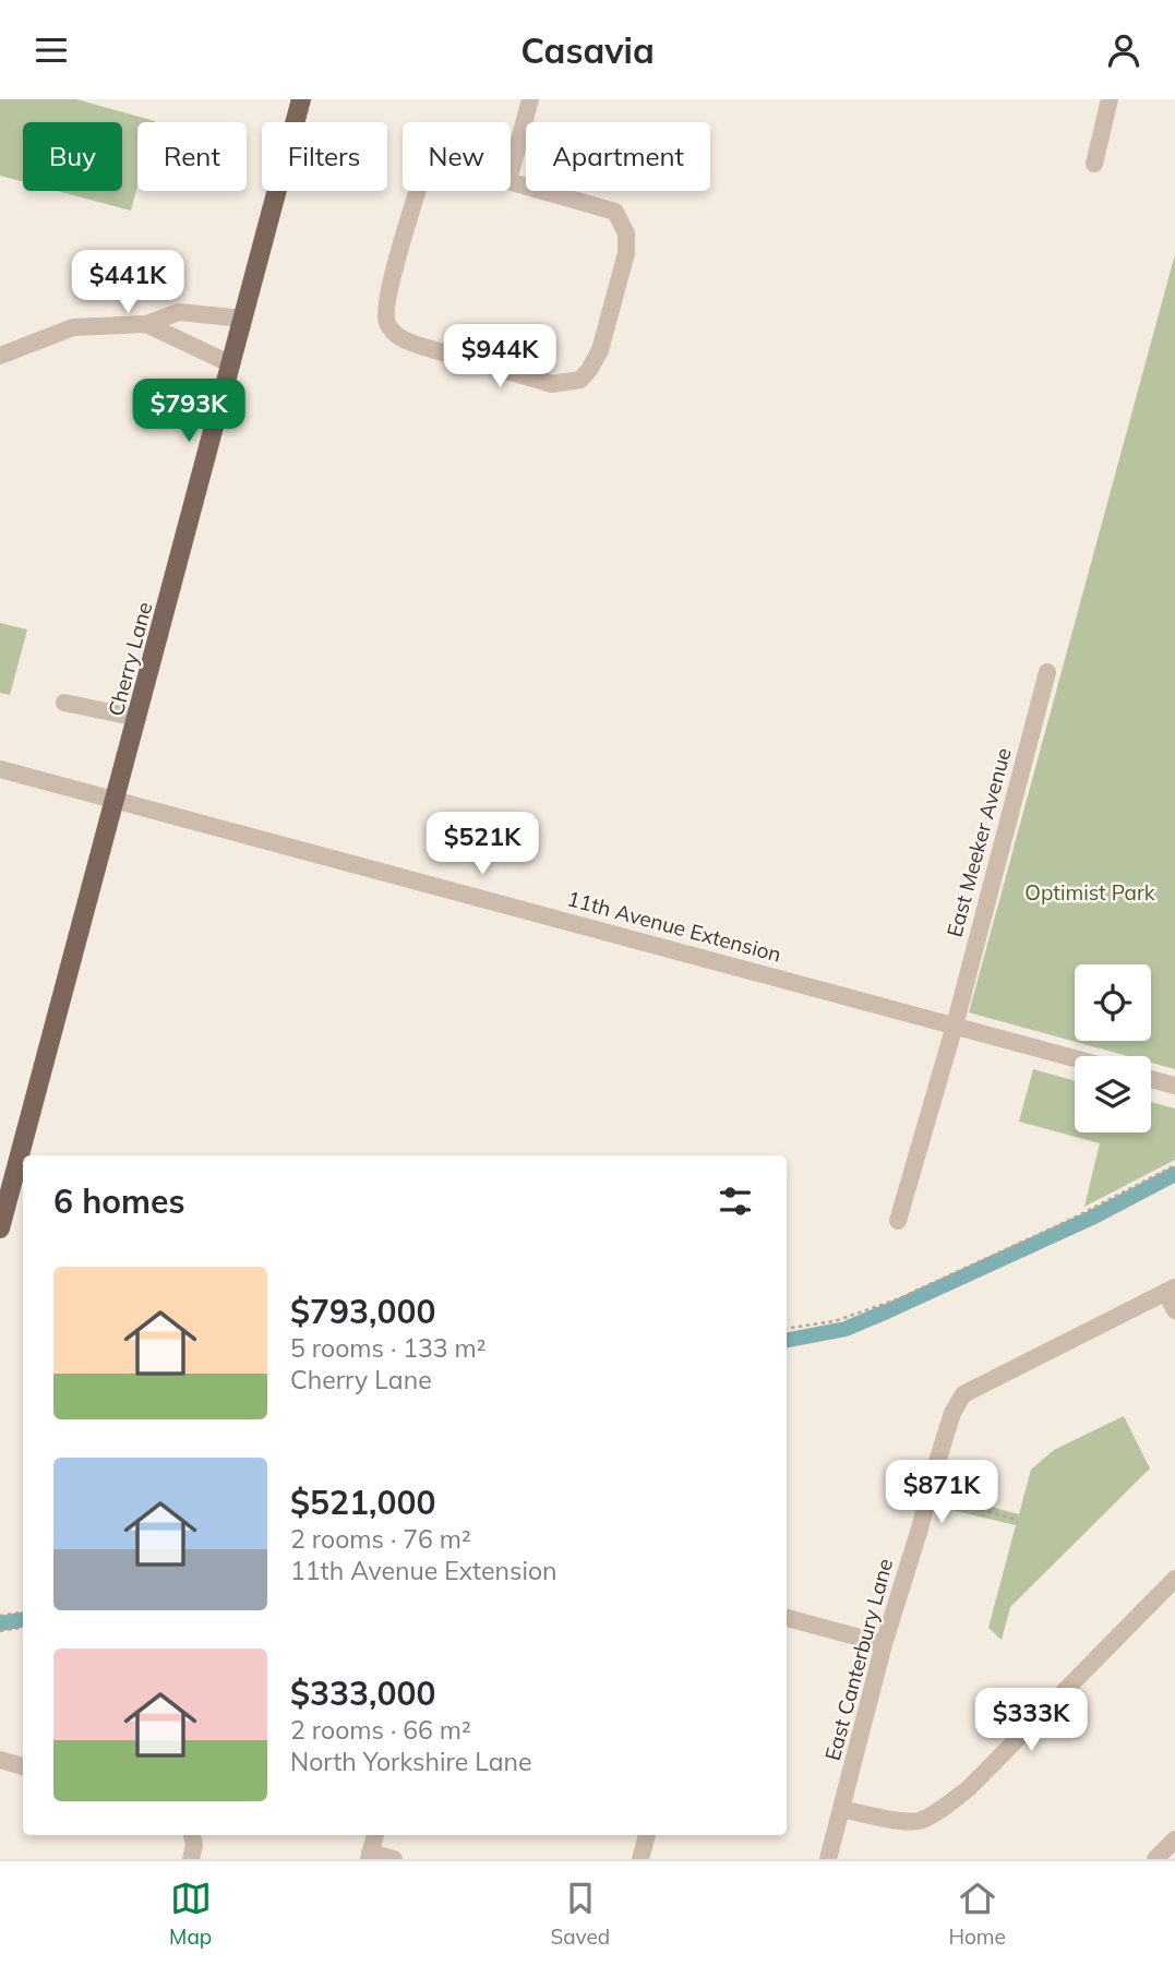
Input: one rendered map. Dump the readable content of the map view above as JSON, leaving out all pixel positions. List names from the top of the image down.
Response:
{
  "streets": {
    "main road": ["Cherry Lane"],
    "street": ["East Meeker Avenue", "11th Avenue Extension", "East Canterbury Lane"]
  },
  "crossings": [
    ["Cherry Lane", "11th Avenue Extension"],
    ["East Meeker Avenue", "11th Avenue Extension"]
  ],
  "parks": ["Optimist Park"],
  "page": {
    "header": "Casavia",
    "chip": [
      "Buy",
      "Rent",
      "Filters",
      "New",
      "Apartment"
    ],
    "price": [
      "$441K",
      "$944K",
      "$793K",
      "$521K",
      "$871K",
      "$333K"
    ],
    "heading": "6 homes",
    "list": [
      {
        "name": "$793,000",
        "note": "5 rooms · 133 m² · Cherry Lane"
      },
      {
        "name": "$521,000",
        "note": "2 rooms · 76 m² · 11th Avenue Extension"
      },
      {
        "name": "$333,000",
        "note": "2 rooms · 66 m² · North Yorkshire Lane"
      }
    ],
    "tabs": ["Map", "Saved", "Home"]
  }
}
